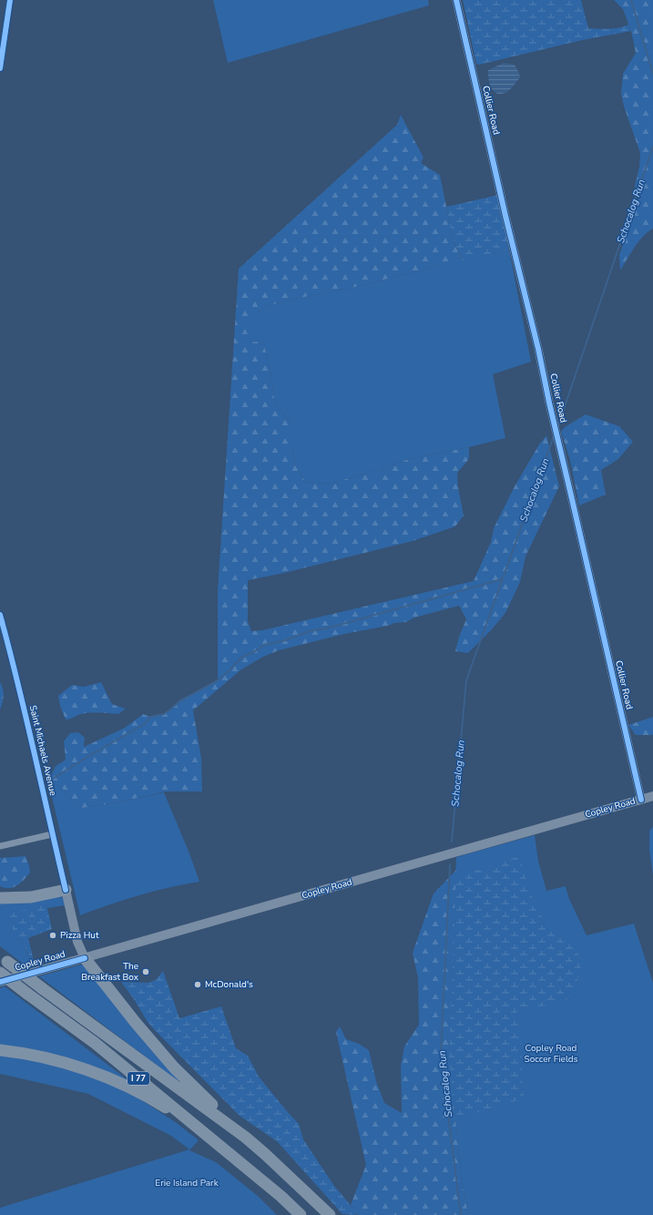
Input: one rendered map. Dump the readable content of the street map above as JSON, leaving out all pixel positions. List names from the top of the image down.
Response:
{
  "streets": {
    "highway": ["I 77"],
    "main road": ["Copley Road"],
    "street": ["Collier Road", "Saint Michaels Avenue"]
  },
  "crossings": [
    ["Collier Road", "Copley Road"]
  ],
  "water": ["Schocalog Run"],
  "parks": ["Copley Road Soccer Fields", "Erie Island Park"],
  "places": ["Pizza Hut", "The Breakfast Box", "McDonald's"]
}
